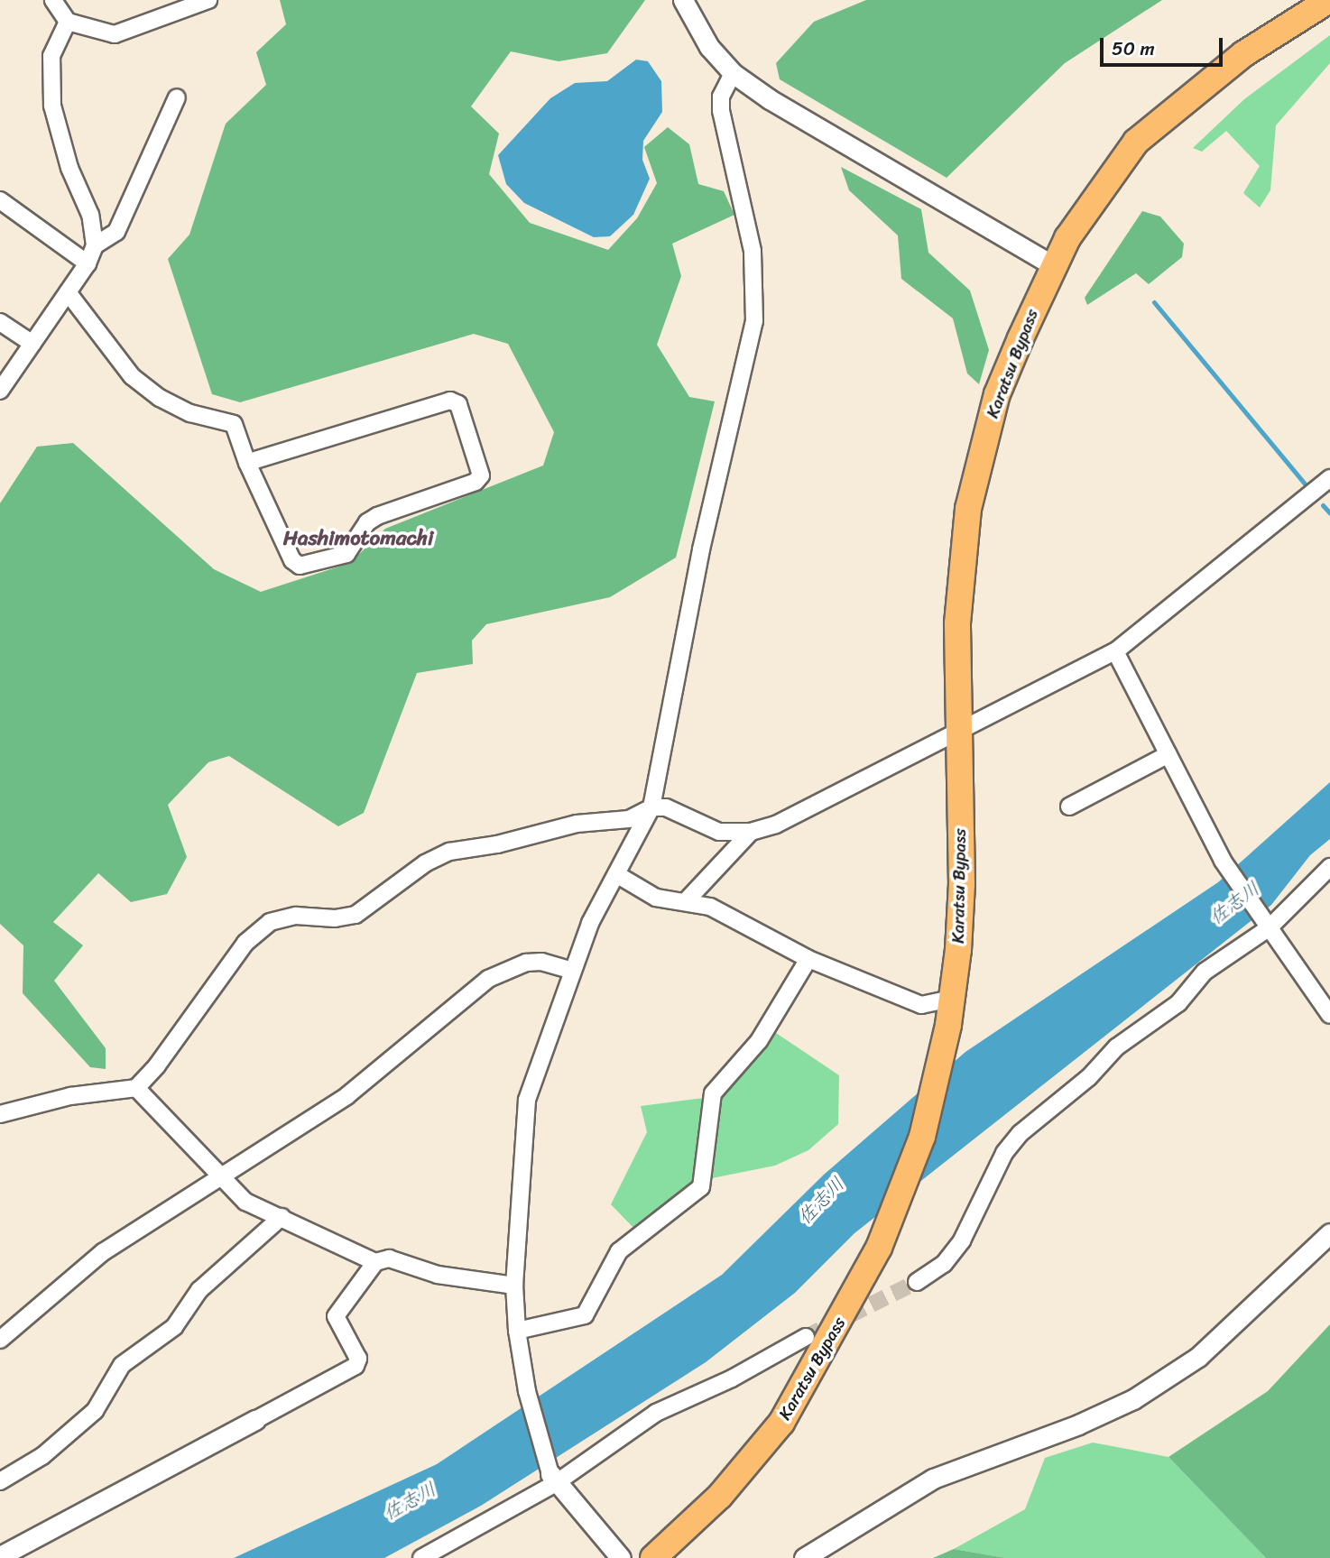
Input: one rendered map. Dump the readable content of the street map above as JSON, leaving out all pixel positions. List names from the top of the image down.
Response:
{
  "streets": {
    "highway": ["Karatsu Bypass"]
  },
  "districts": ["Hashimotomachi"],
  "water": ["佐志川"],
  "scale_bar": "50 m"
}
